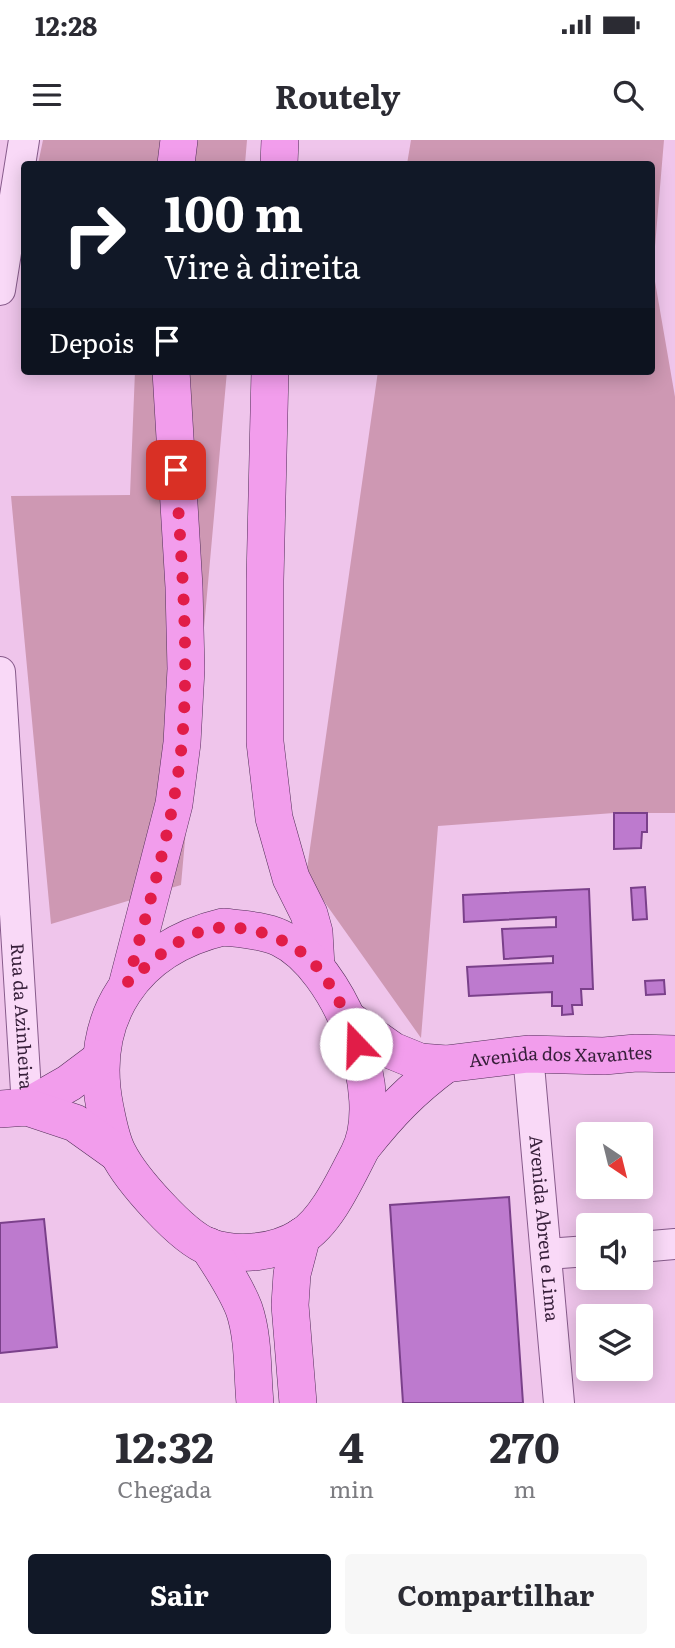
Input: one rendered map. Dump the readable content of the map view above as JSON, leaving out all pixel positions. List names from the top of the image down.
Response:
{
  "streets": {
    "main road": ["Avenida dos Xavantes"],
    "street": ["Rua da Azinheira", "Avenida Abreu e Lima"]
  },
  "crossings": [
    ["Avenida dos Xavantes", "Avenida Abreu e Lima"]
  ],
  "north": "bottom right",
  "page": {
    "status": "12:28",
    "header": "Routely",
    "turn": ["100 m", "Vire à direita"],
    "then": "Depois",
    "eta": [
      "12:32",
      "Chegada",
      "4",
      "min",
      "270",
      "m"
    ],
    "buttons": ["Sair", "Compartilhar"]
  }
}
